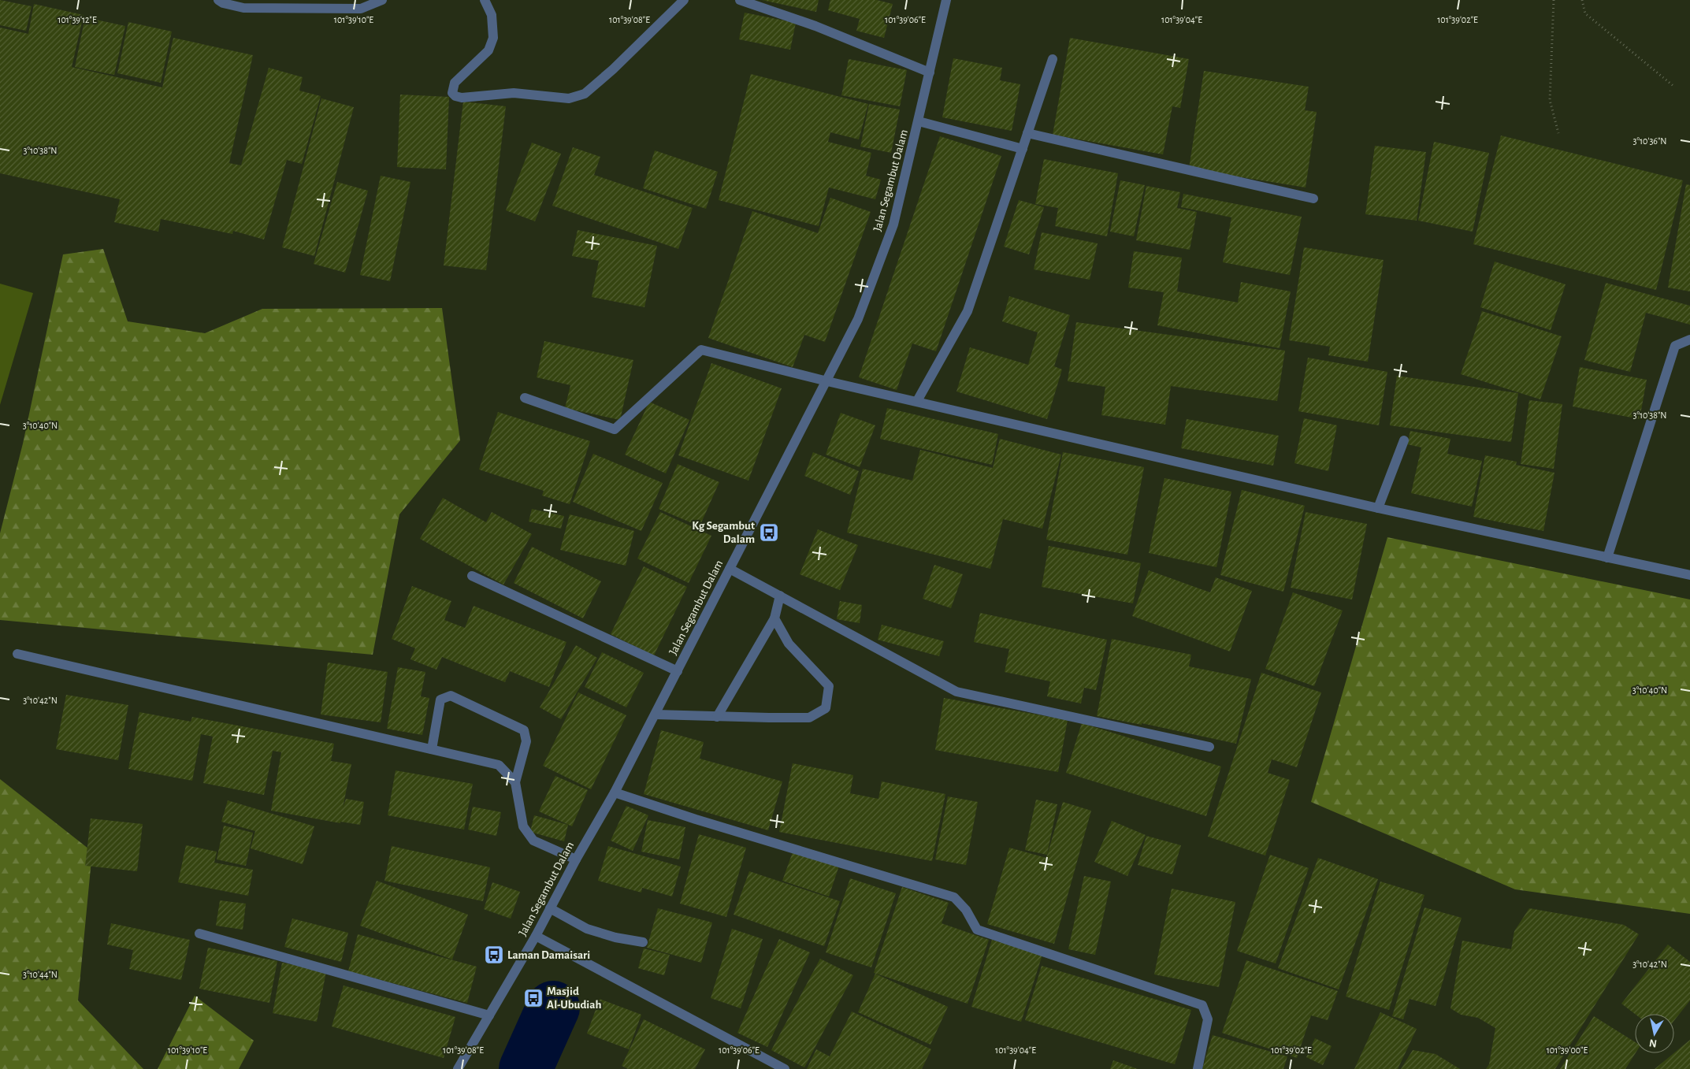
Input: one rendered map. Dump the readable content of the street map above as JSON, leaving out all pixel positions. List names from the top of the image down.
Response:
{
  "streets": {
    "street": ["Jalan Segambut Dalam"]
  },
  "places": {
    "bus stop": ["Kg Segambut Dalam", "Laman Damaisari", "Masjid Al-Ubudiah"]
  },
  "north": "bottom",
  "coordinates": [
    "101°39'12\"E",
    "101°39'10\"E",
    "101°39'08\"E",
    "101°39'06\"E",
    "101°39'04\"E",
    "101°39'02\"E",
    "3°10'36\"N",
    "3°10'38\"N",
    "3°10'40\"N",
    "3°10'42\"N",
    "3°10'44\"N",
    "101°39'00\"E"
  ]
}
